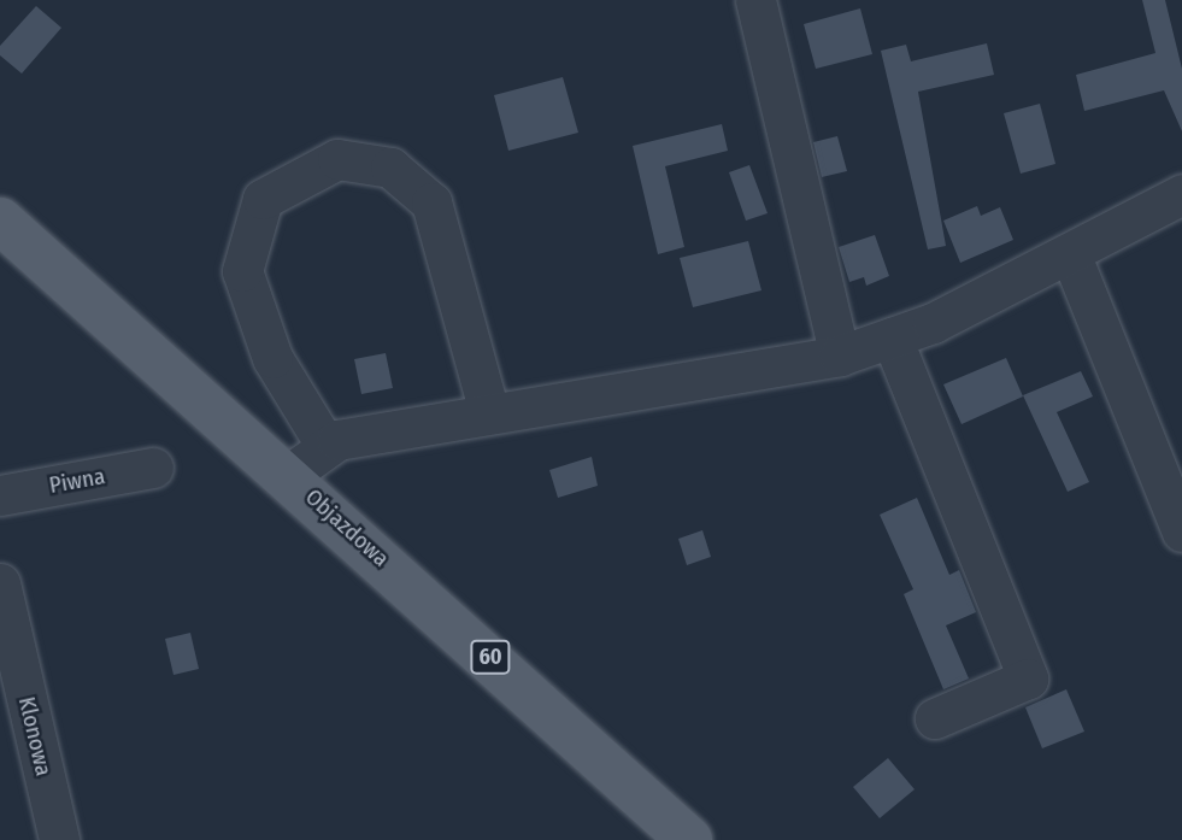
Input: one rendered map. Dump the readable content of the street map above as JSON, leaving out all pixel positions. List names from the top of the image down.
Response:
{
  "streets": {
    "main road": ["Objazdowa", "60"],
    "street": ["Piwna", "Klonowa"]
  }
}
